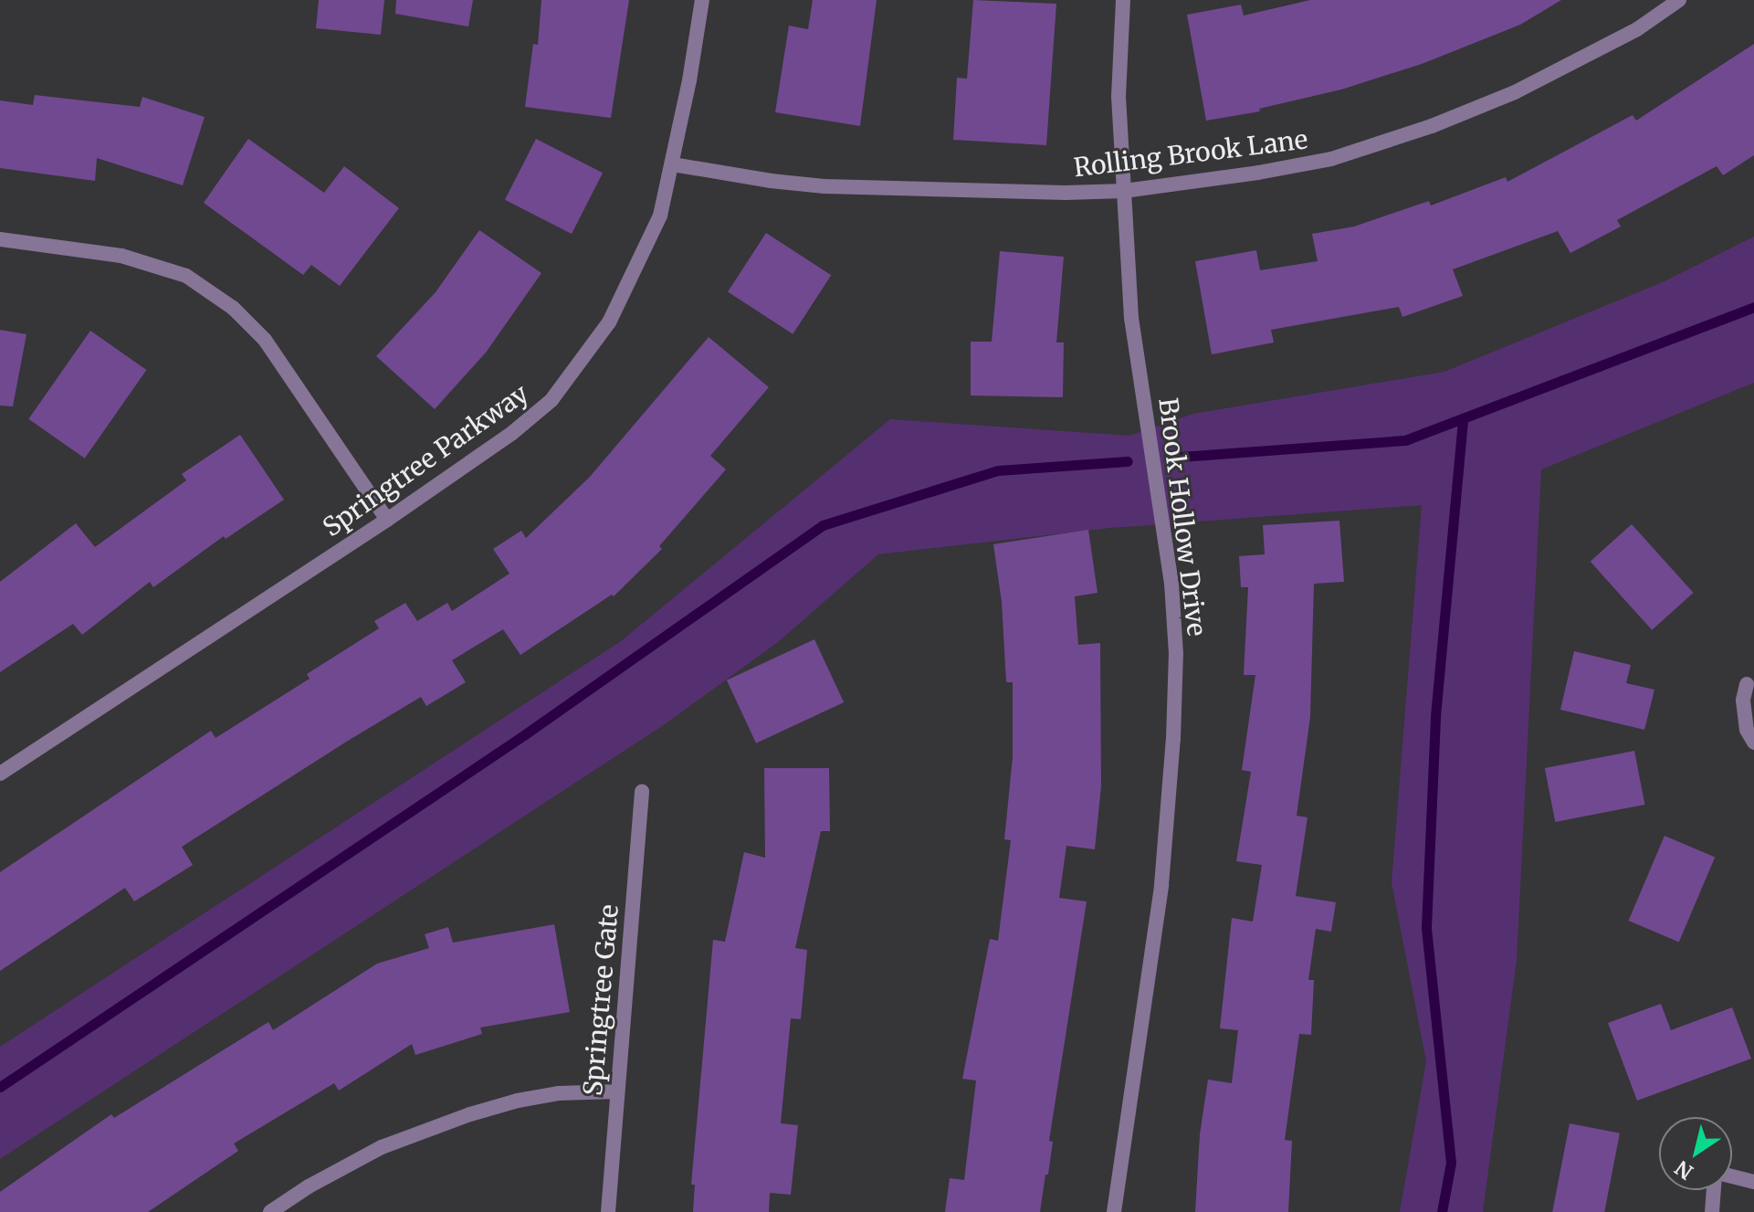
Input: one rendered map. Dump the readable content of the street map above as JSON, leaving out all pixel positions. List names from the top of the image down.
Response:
{
  "streets": {
    "street": [
      "Rolling Brook Lane",
      "Springtree Parkway",
      "Brook Hollow Drive",
      "Springtree Gate"
    ]
  },
  "crossings": [
    ["Rolling Brook Lane", "Springtree Parkway"],
    ["Rolling Brook Lane", "Brook Hollow Drive"]
  ],
  "north": "bottom left"
}
